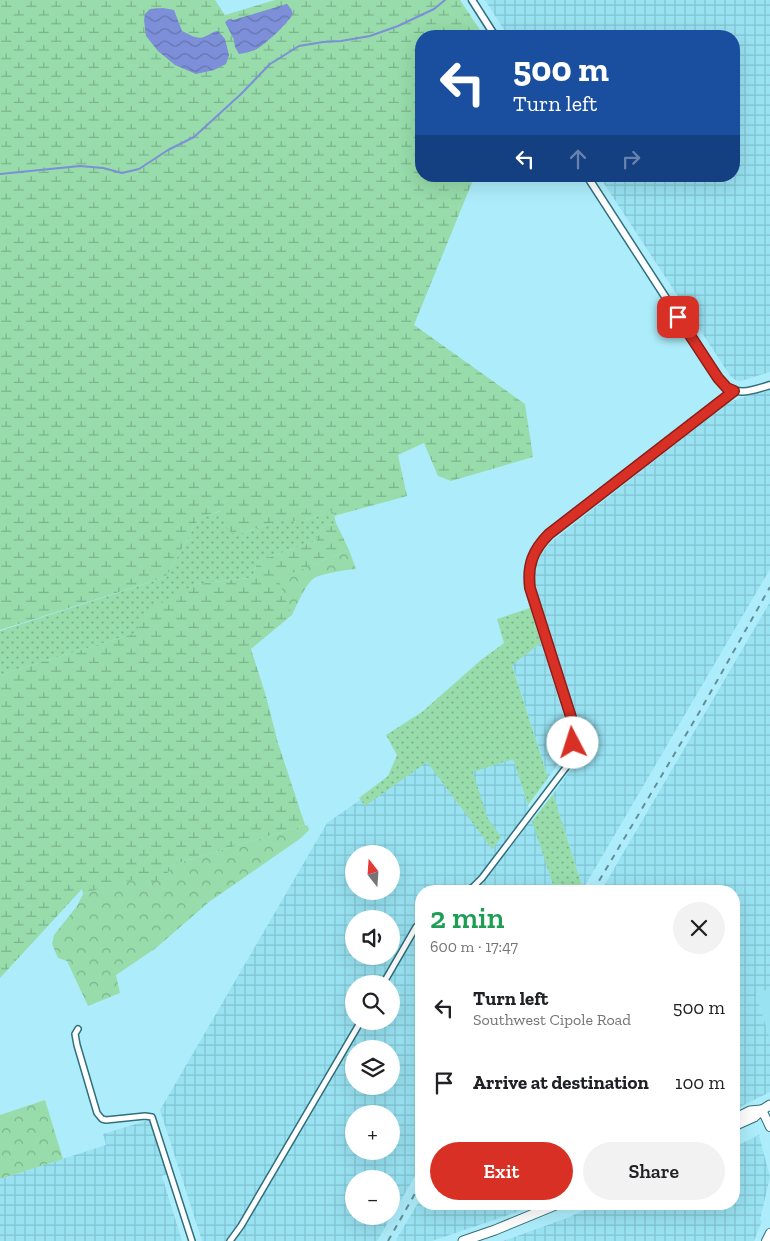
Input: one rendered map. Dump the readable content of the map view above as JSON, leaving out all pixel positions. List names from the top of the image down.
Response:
{
  "north": "top",
  "page": {
    "turn": ["500 m", "Turn left"],
    "map_buttons": ["+", "−"],
    "heading": ["2 min", "600 m · 17:47"],
    "list": [
      {
        "name": "Turn left",
        "note": "Southwest Cipole Road",
        "value": "500 m"
      },
      {
        "name": "Arrive at destination",
        "value": "100 m"
      }
    ],
    "buttons": ["Exit", "Share"]
  }
}
